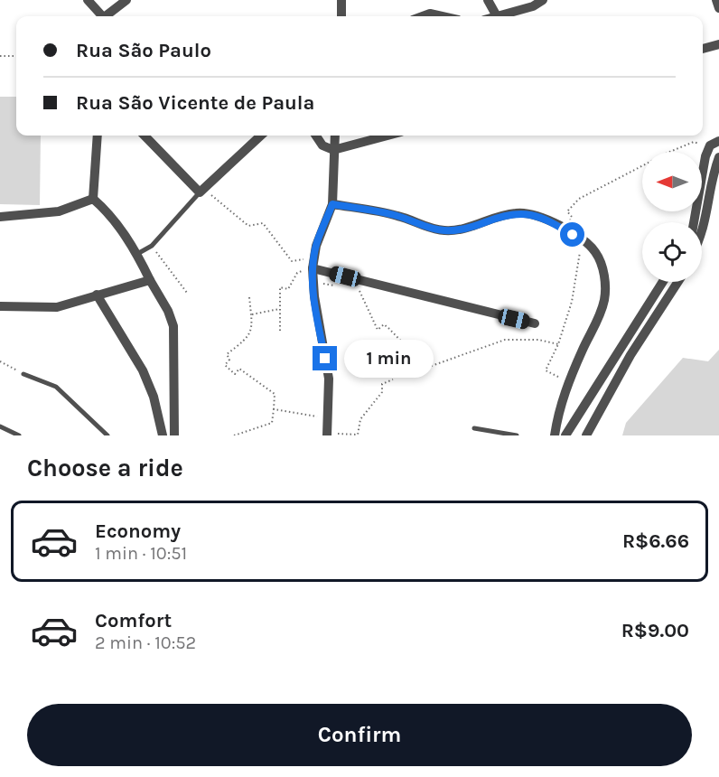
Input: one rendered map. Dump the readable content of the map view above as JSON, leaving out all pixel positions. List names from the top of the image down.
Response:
{
  "north": "left",
  "page": {
    "banner": ["Rua São Paulo", "Rua São Vicente de Paula"],
    "bubble": "1 min",
    "heading": "Choose a ride",
    "list": [
      {
        "name": "Economy",
        "note": "1 min · 10:51",
        "value": "R$6.66"
      },
      {
        "name": "Comfort",
        "note": "2 min · 10:52",
        "value": "R$9.00"
      }
    ],
    "buttons": "Confirm"
  }
}
